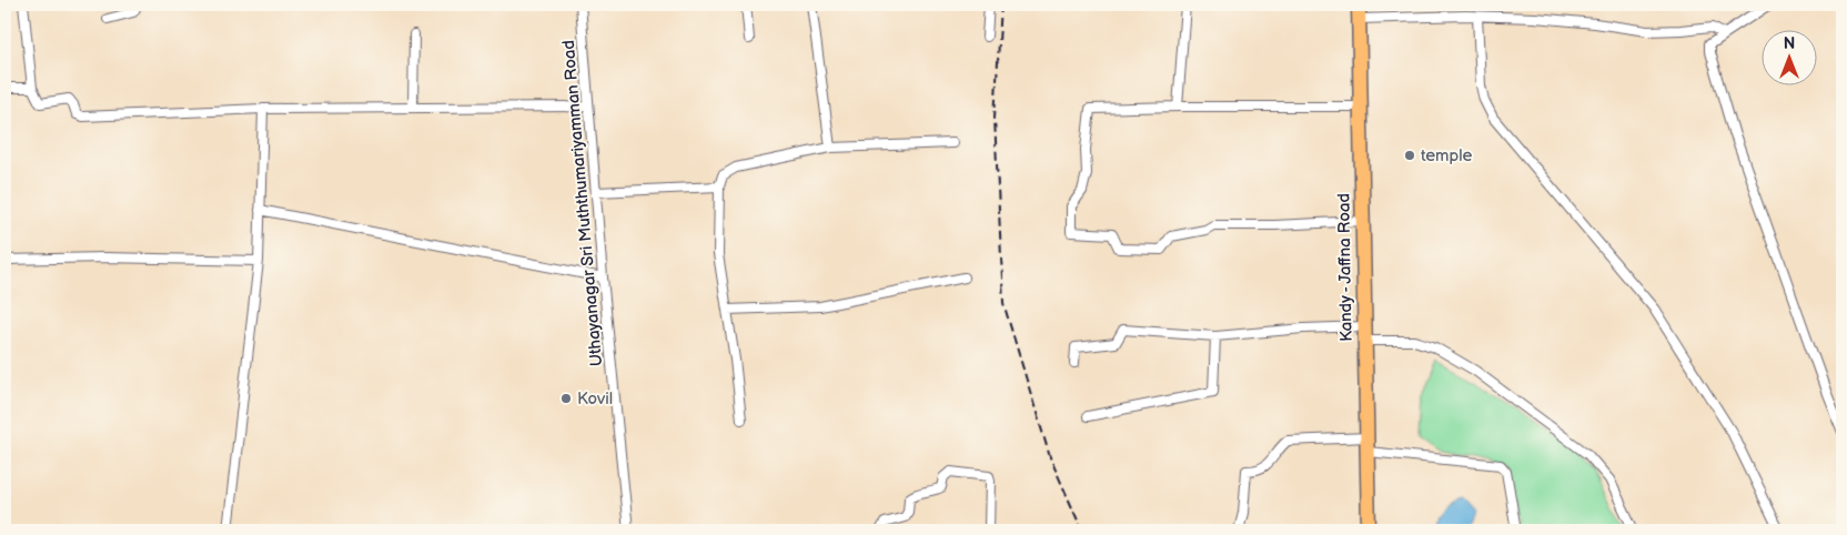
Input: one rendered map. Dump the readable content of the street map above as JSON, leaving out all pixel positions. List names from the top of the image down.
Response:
{
  "streets": {
    "highway": ["Kandy - Jaffna Road"],
    "street": ["Uthayanagar Sri Muththumariyamman Road"]
  },
  "places": ["temple", "Kovil"],
  "north": "top"
}
